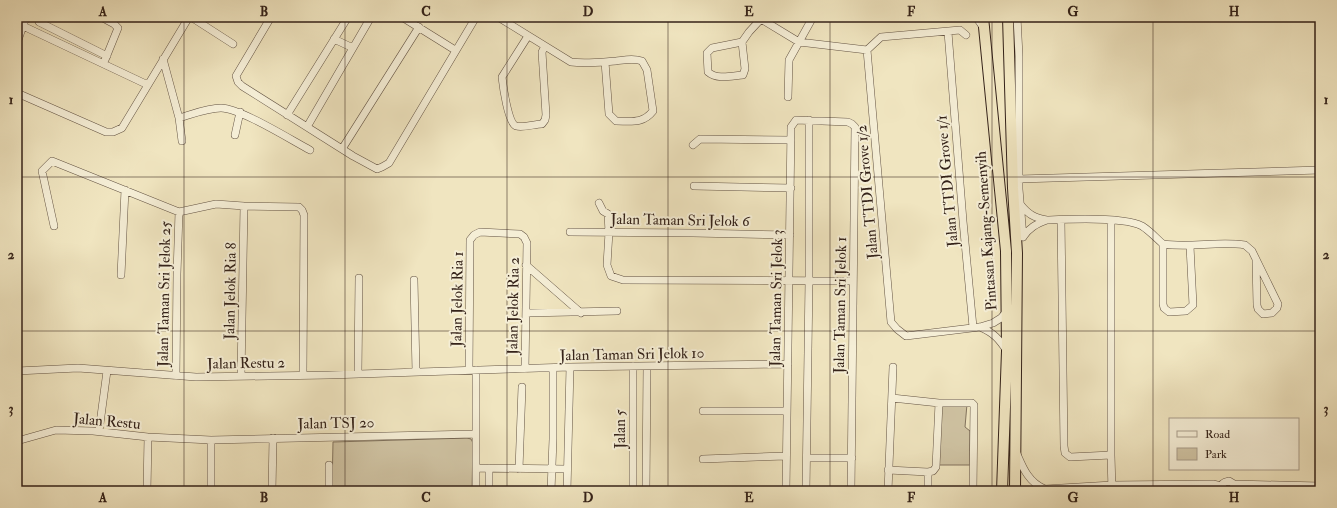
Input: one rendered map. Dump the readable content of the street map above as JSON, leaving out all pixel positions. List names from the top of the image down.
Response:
{
  "streets": {
    "highway": ["Pintasan Kajang-Semenyih"],
    "street": [
      "Jalan TTDI Grove 1/1",
      "Jalan TTDI Grove 1/2",
      "Jalan Taman Sri Jelok 6",
      "Jalan Jelok Ria 8",
      "Jalan Taman Sri Jelok 25",
      "Jalan Taman Sri Jelok 3",
      "Jalan Jelok Ria 1",
      "Jalan Taman Sri Jelok 1",
      "Jalan Jelok Ria 2",
      "Jalan Taman Sri Jelok 10",
      "Jalan Restu 2",
      "Jalan Restu",
      "Jalan TSJ 20",
      "Jalan 5"
    ]
  },
  "crossings": [
    ["Jalan TTDI Grove 1/1", "Jalan TTDI Grove 1/2"],
    ["Jalan Taman Sri Jelok 6", "Jalan Taman Sri Jelok 3"],
    ["Jalan Jelok Ria 8", "Jalan Restu 2"],
    ["Jalan Taman Sri Jelok 25", "Jalan Restu 2"],
    ["Jalan Taman Sri Jelok 3", "Jalan Taman Sri Jelok 1"],
    ["Jalan Taman Sri Jelok 3", "Jalan Taman Sri Jelok 10"],
    ["Jalan Jelok Ria 1", "Jalan Jelok Ria 2"],
    ["Jalan Jelok Ria 1", "Jalan Taman Sri Jelok 10"],
    ["Jalan Jelok Ria 1", "Jalan Restu 2"],
    ["Jalan Jelok Ria 2", "Jalan Taman Sri Jelok 10"],
    ["Jalan Taman Sri Jelok 10", "Jalan Restu 2"],
    ["Jalan Taman Sri Jelok 10", "Jalan 5"],
    ["Jalan Restu", "Jalan TSJ 20"]
  ],
  "legend": ["Road", "Park"],
  "grid": {
    "columns": [
      "A",
      "B",
      "C",
      "D",
      "E",
      "F",
      "G",
      "H"
    ],
    "rows": ["1", "2", "3"]
  }
}
